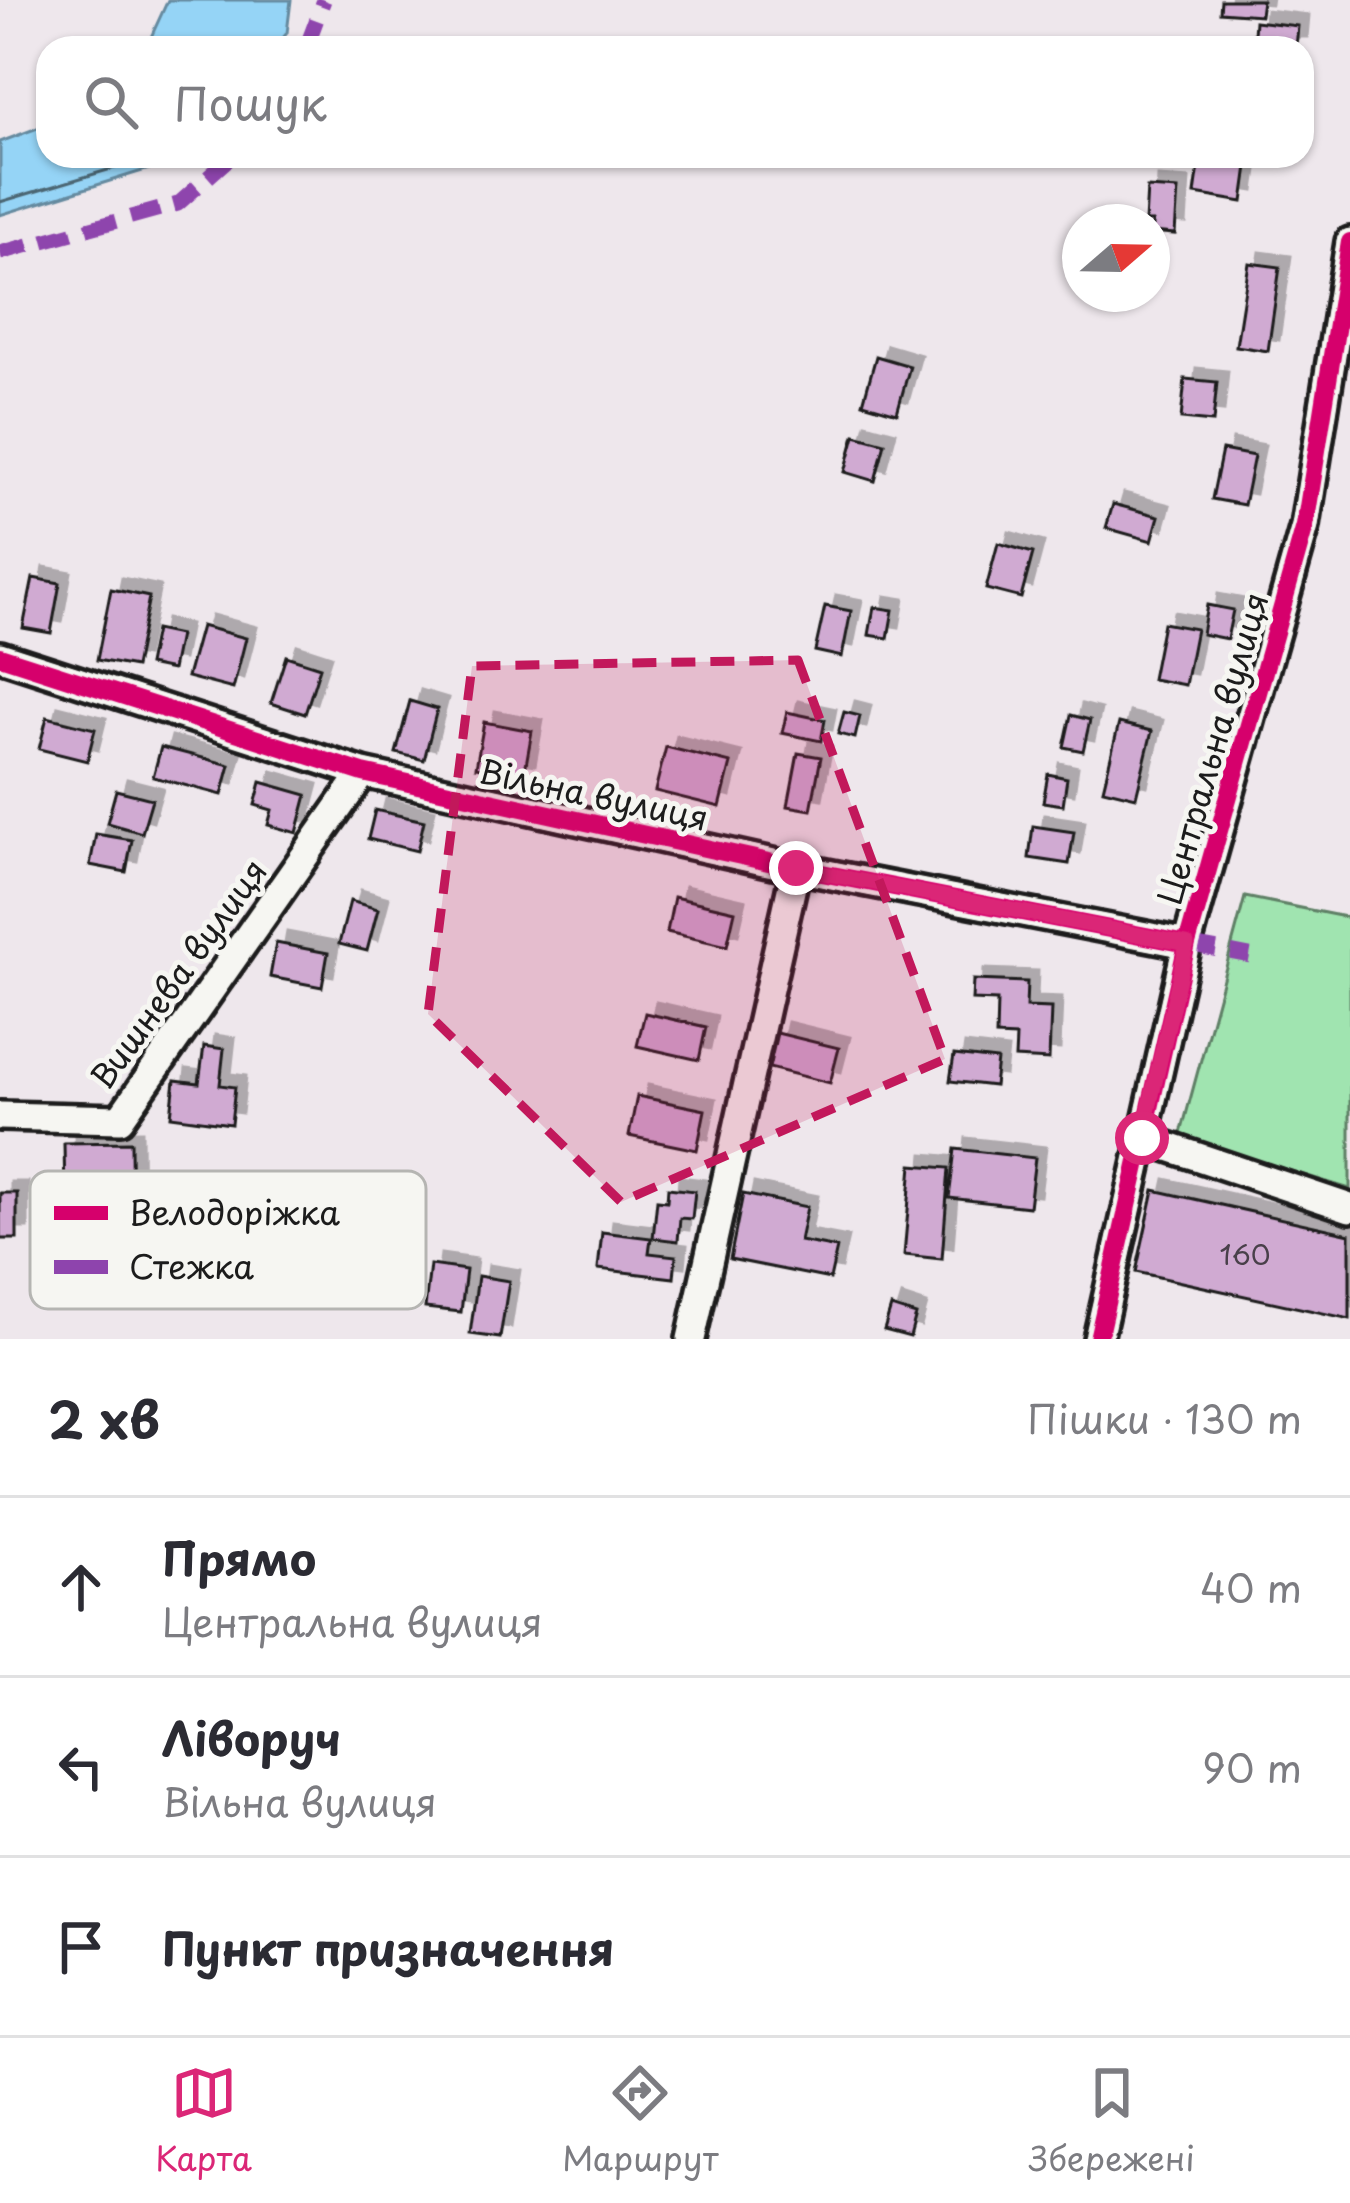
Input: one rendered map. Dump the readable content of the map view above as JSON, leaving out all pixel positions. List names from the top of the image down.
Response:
{
  "streets": {
    "street": ["Центральна вулиця", "Вільна вулиця", "Вишнева вулиця"]
  },
  "crossings": [
    ["Центральна вулиця", "Вільна вулиця"],
    ["Вільна вулиця", "Вишнева вулиця"]
  ],
  "house_numbers": ["160"],
  "legend": ["Велодоріжка", "Стежка"],
  "north": "right",
  "page": {
    "search": "Пошук",
    "heading": ["2 хв", "Пішки · 130 m"],
    "list": [
      ["Прямо", "Центральна вулиця", "40 m"],
      ["Ліворуч", "Вільна вулиця", "90 m"],
      "Пункт призначення"
    ],
    "nav": ["Карта", "Маршрут", "Збережені"]
  }
}
